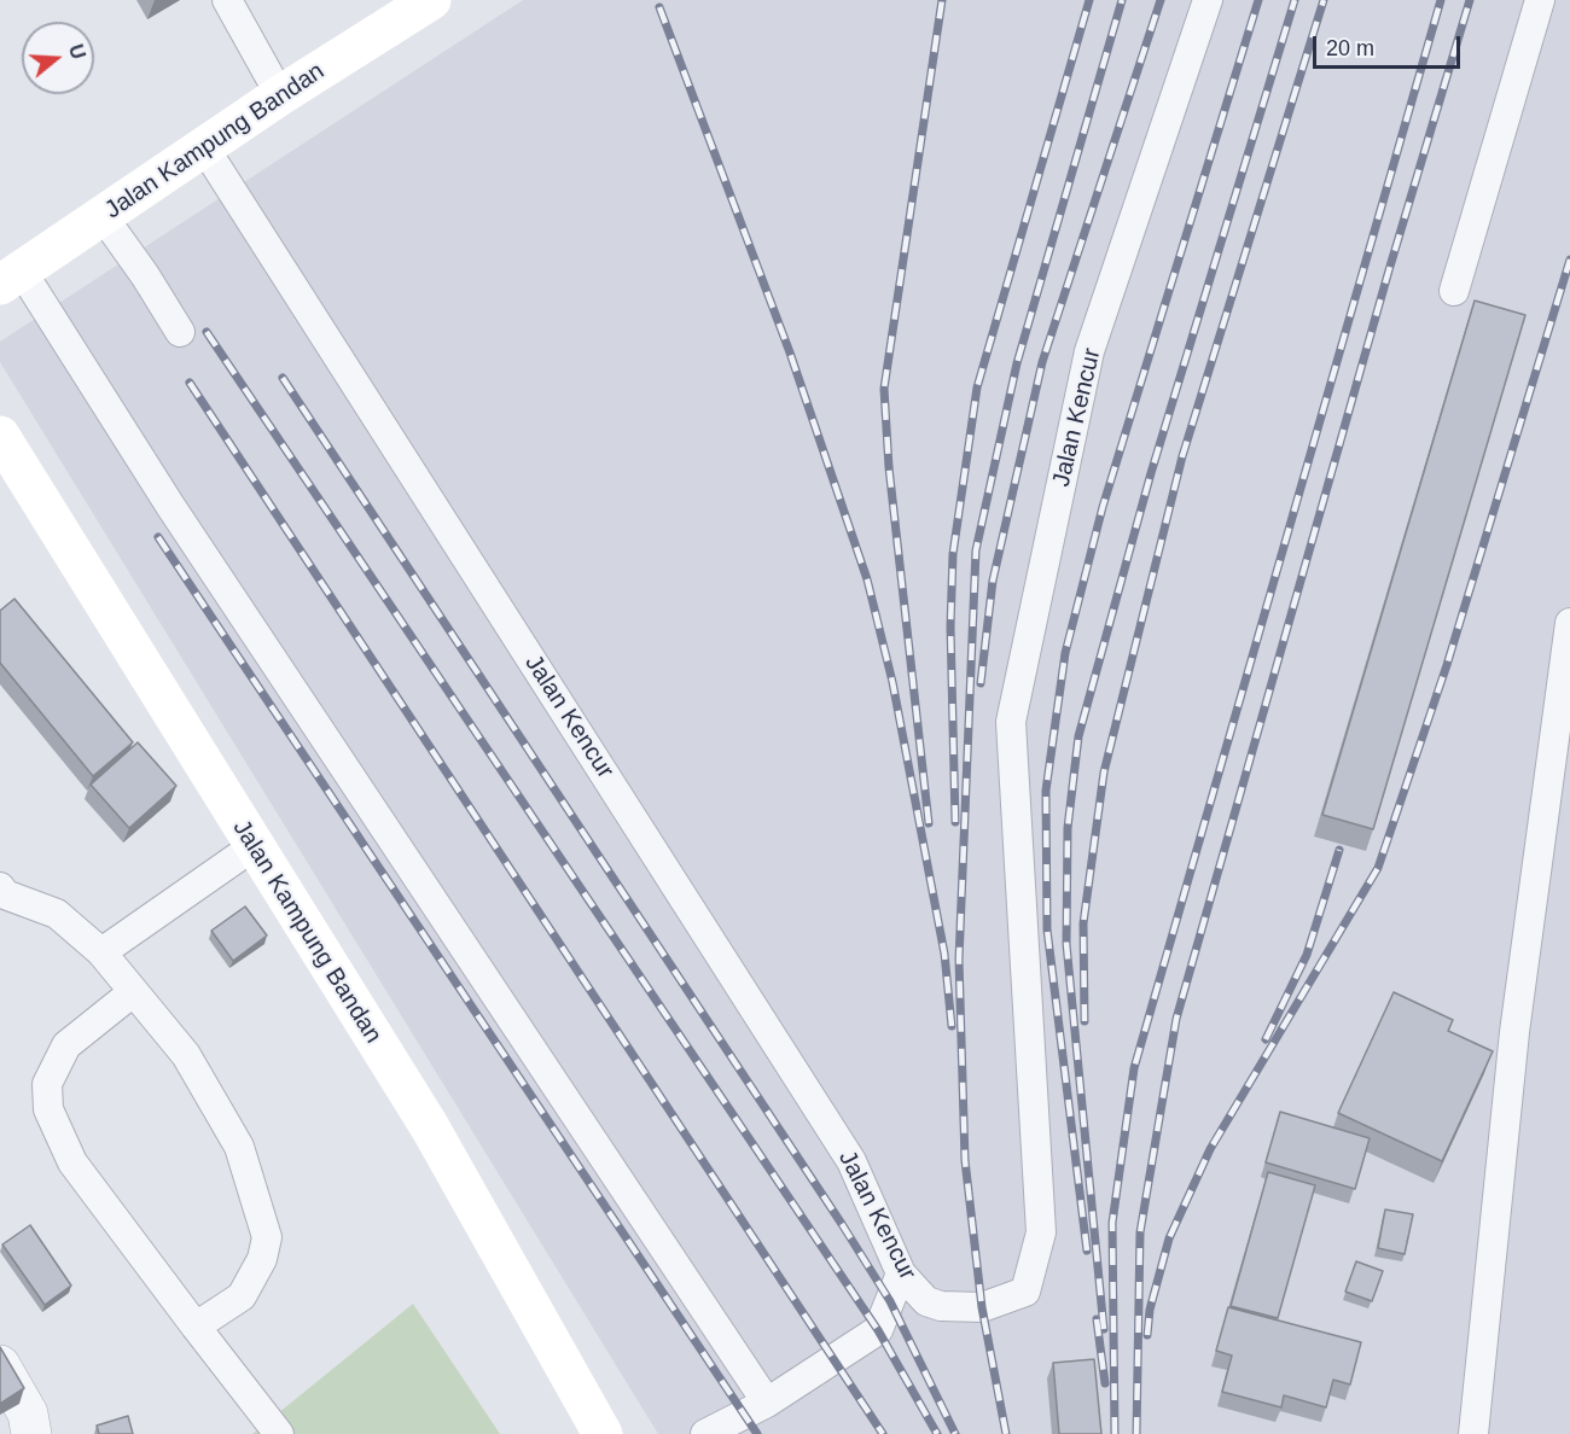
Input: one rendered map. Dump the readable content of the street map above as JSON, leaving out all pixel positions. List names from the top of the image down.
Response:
{
  "streets": {
    "street": ["Jalan Kampung Bandan"],
    "lane": ["Jalan Kencur"]
  },
  "crossings": [
    ["Jalan Kampung Bandan", "Jalan Kencur"]
  ],
  "scale_bar": "20 m",
  "north": "right"
}
